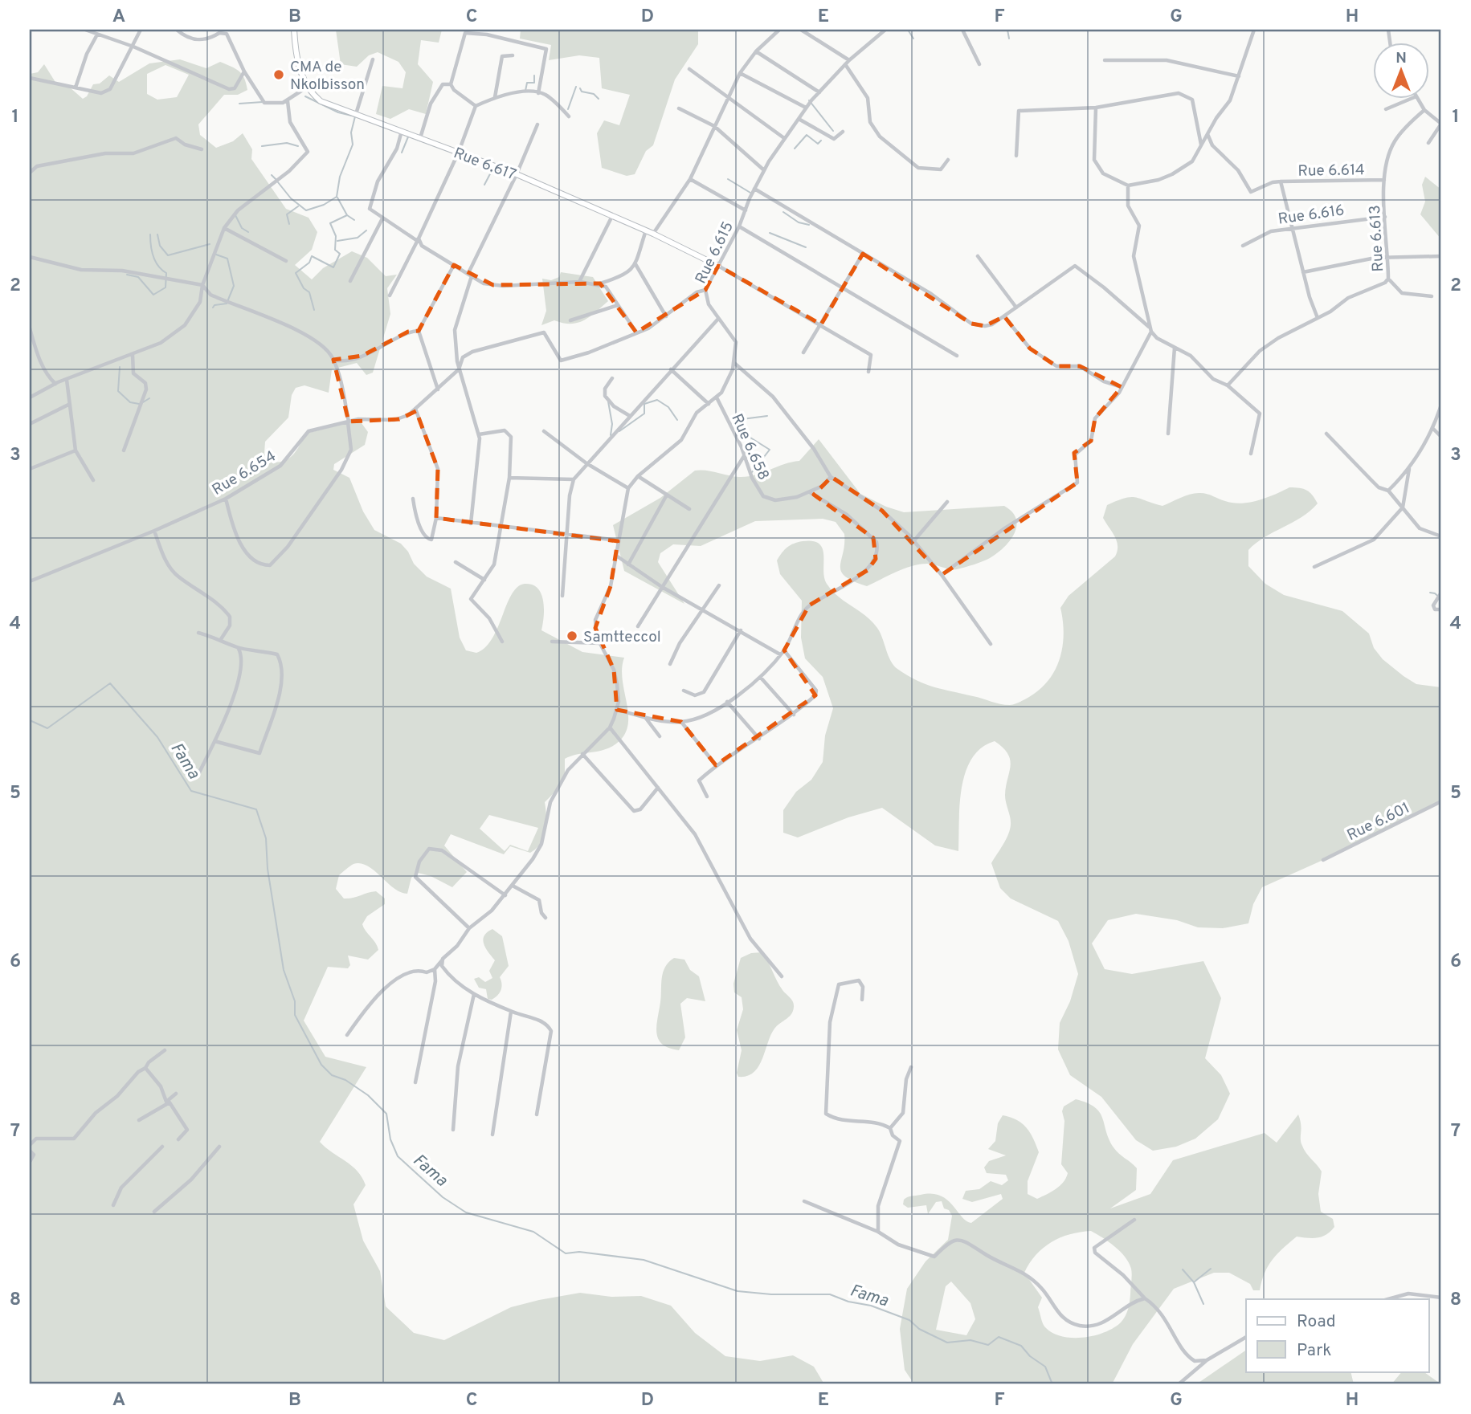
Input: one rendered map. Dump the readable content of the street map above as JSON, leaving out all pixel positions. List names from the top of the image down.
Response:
{
  "streets": {
    "street": [
      "Rue 6.617",
      "Rue 6.614",
      "Rue 6.616",
      "Rue 6.613",
      "Rue 6.615",
      "Rue 6.658",
      "Rue 6.654",
      "Rue 6.601"
    ]
  },
  "crossings": [
    ["Rue 6.617", "Rue 6.615"],
    ["Rue 6.614", "Rue 6.613"],
    ["Rue 6.616", "Rue 6.613"],
    ["Rue 6.615", "Rue 6.658"],
    ["Rue 6.615", "Rue 6.654"]
  ],
  "water": ["Fama"],
  "places": ["CMA de Nkolbisson", "Samtteccol"],
  "legend": ["Road", "Park"],
  "north": "top",
  "grid": {
    "columns": [
      "A",
      "B",
      "C",
      "D",
      "E",
      "F",
      "G",
      "H"
    ],
    "rows": [
      "1",
      "2",
      "3",
      "4",
      "5",
      "6",
      "7",
      "8"
    ]
  }
}
